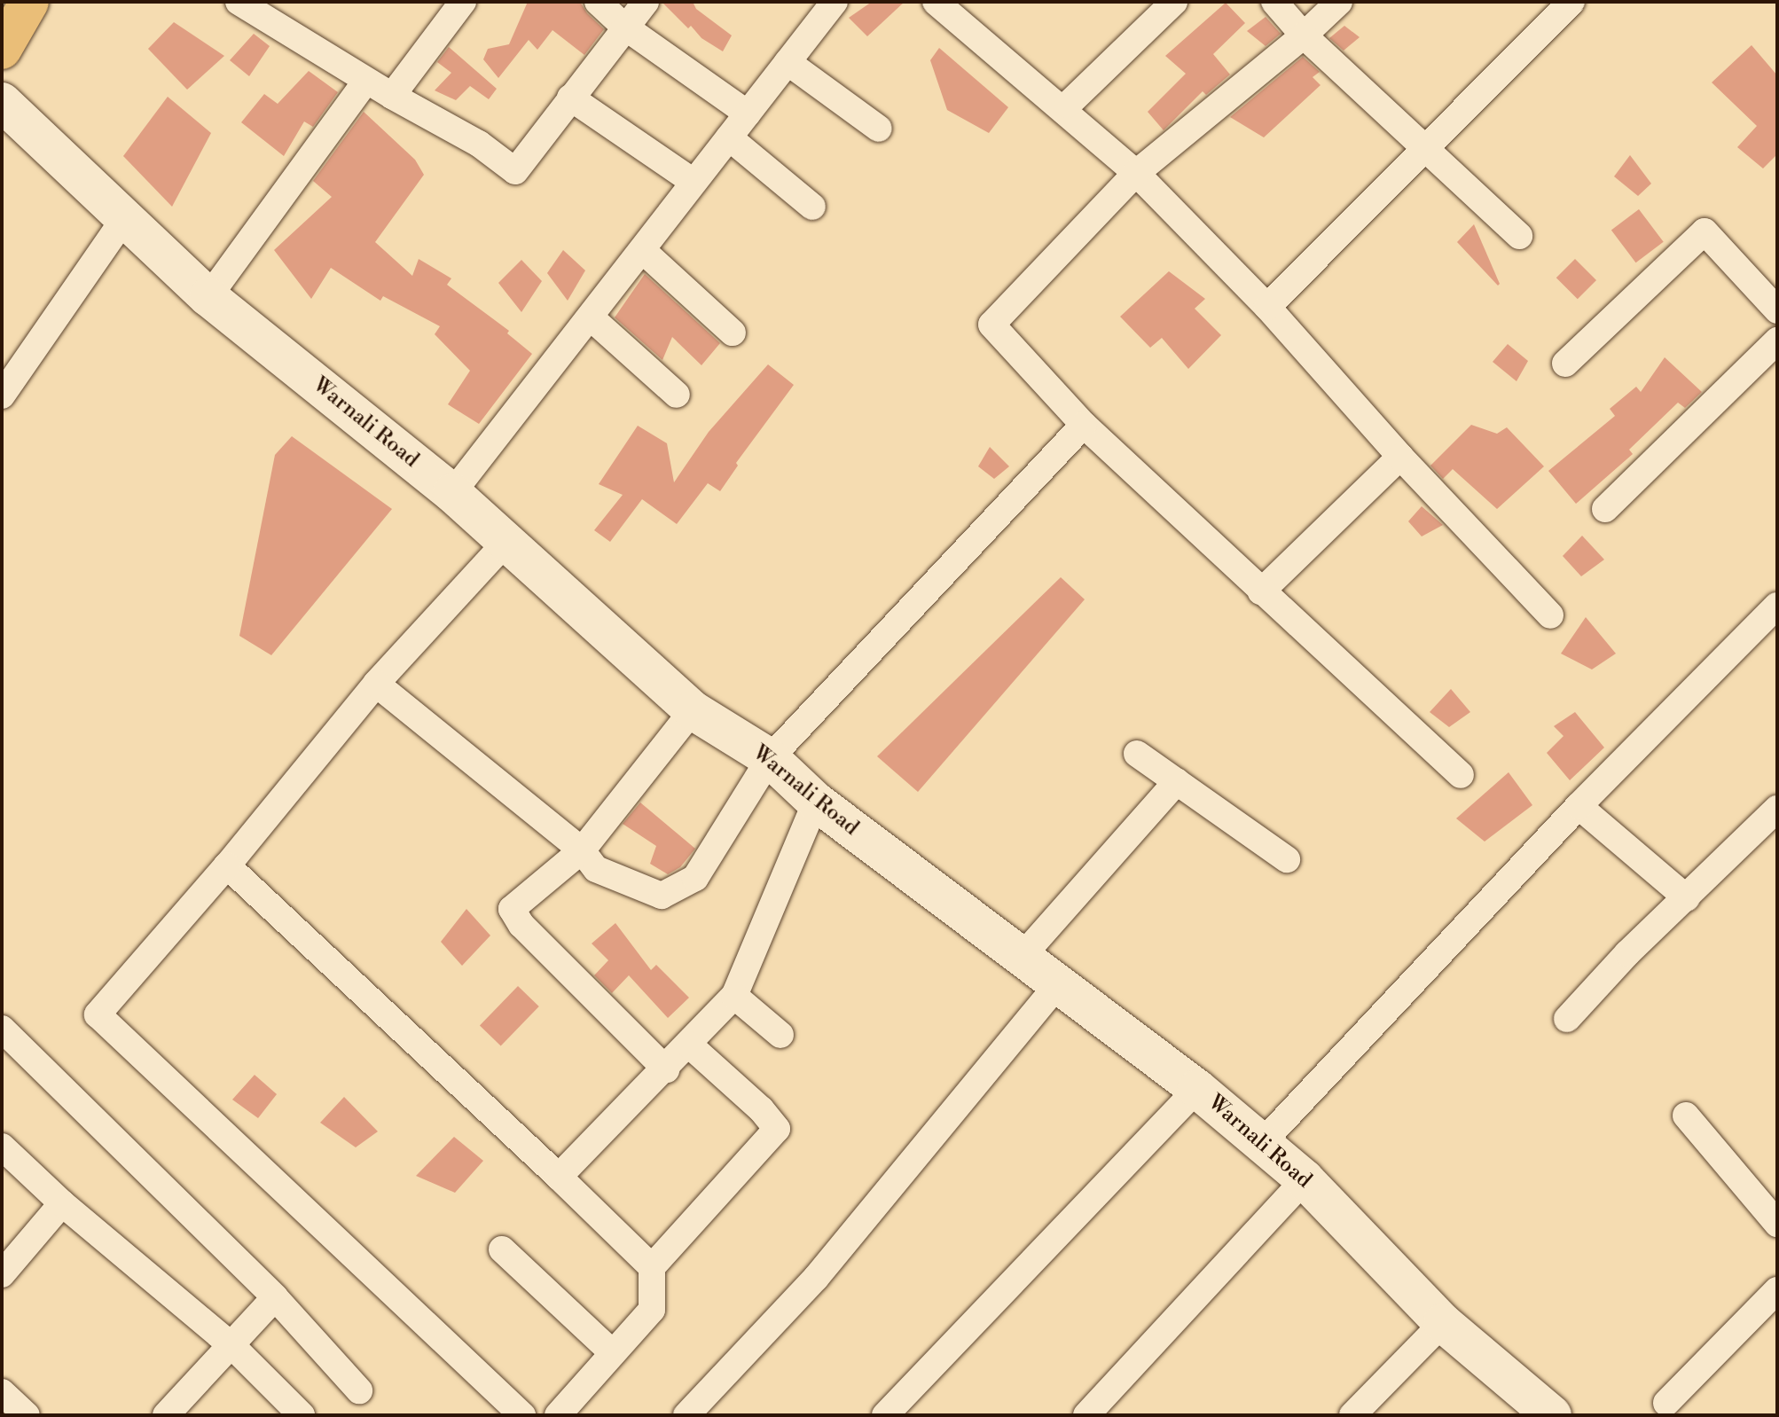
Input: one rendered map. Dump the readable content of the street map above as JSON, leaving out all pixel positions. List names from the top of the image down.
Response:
{
  "streets": {
    "main road": ["Warnali Road"]
  }
}
